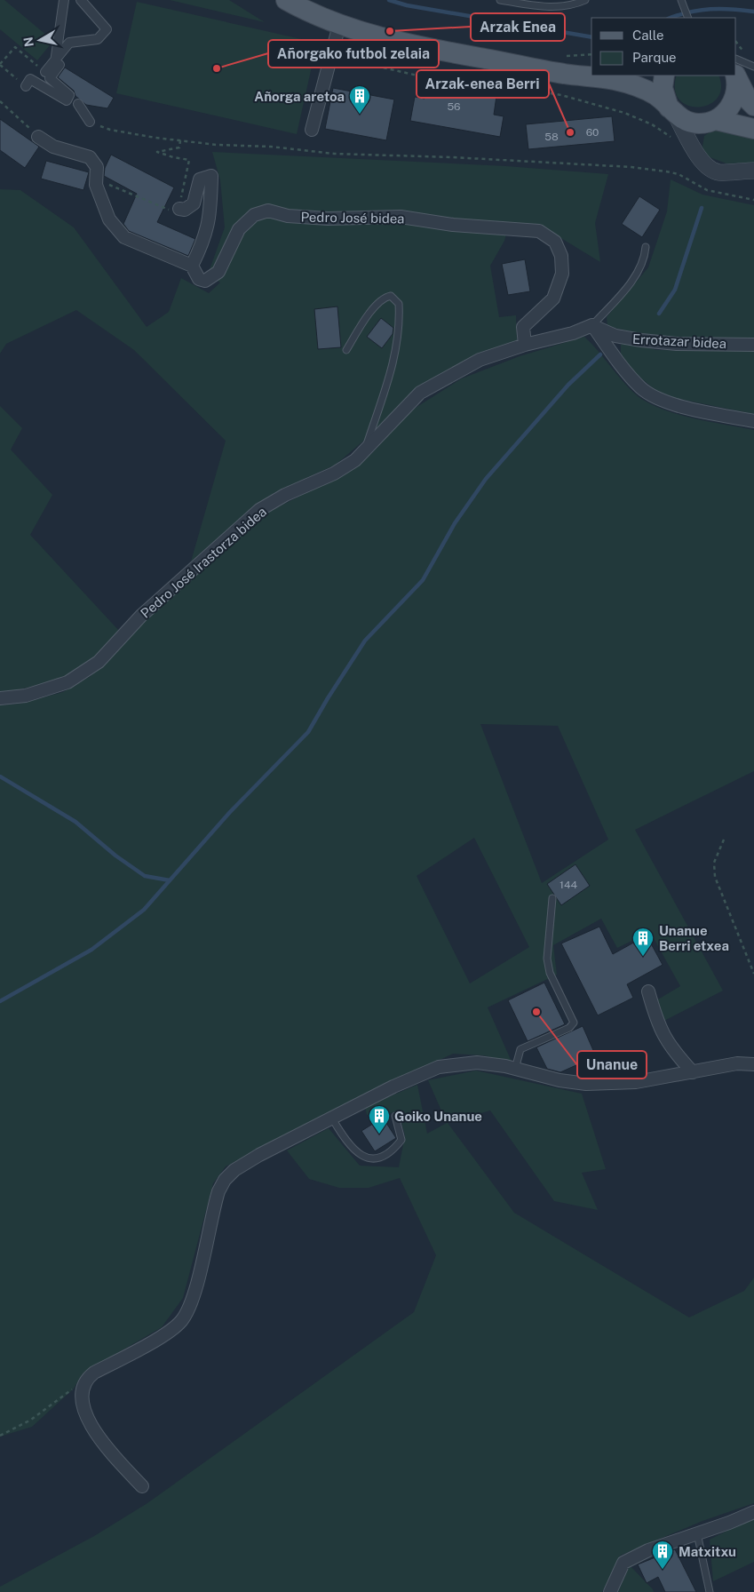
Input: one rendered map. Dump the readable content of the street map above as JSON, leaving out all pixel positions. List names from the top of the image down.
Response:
{
  "streets": {
    "street": ["Pedro José bidea", "Errotazar bidea", "Pedro José Irastorza bidea"]
  },
  "crossings": [
    ["Pedro José bidea", "Pedro José Irastorza bidea"],
    ["Errotazar bidea", "Pedro José Irastorza bidea"]
  ],
  "places": {
    "other": [
      "Arzak Enea",
      "Añorgako futbol zelaia",
      "Arzak-enea Berri",
      "Unanue"
    ],
    "building": [
      "Añorga aretoa",
      "Unanue Berri etxea",
      "Goiko Unanue",
      "Matxitxu"
    ]
  },
  "house_numbers": [
    "56",
    "60",
    "58",
    "144"
  ],
  "legend": ["Calle", "Parque"],
  "north": "left"
}
